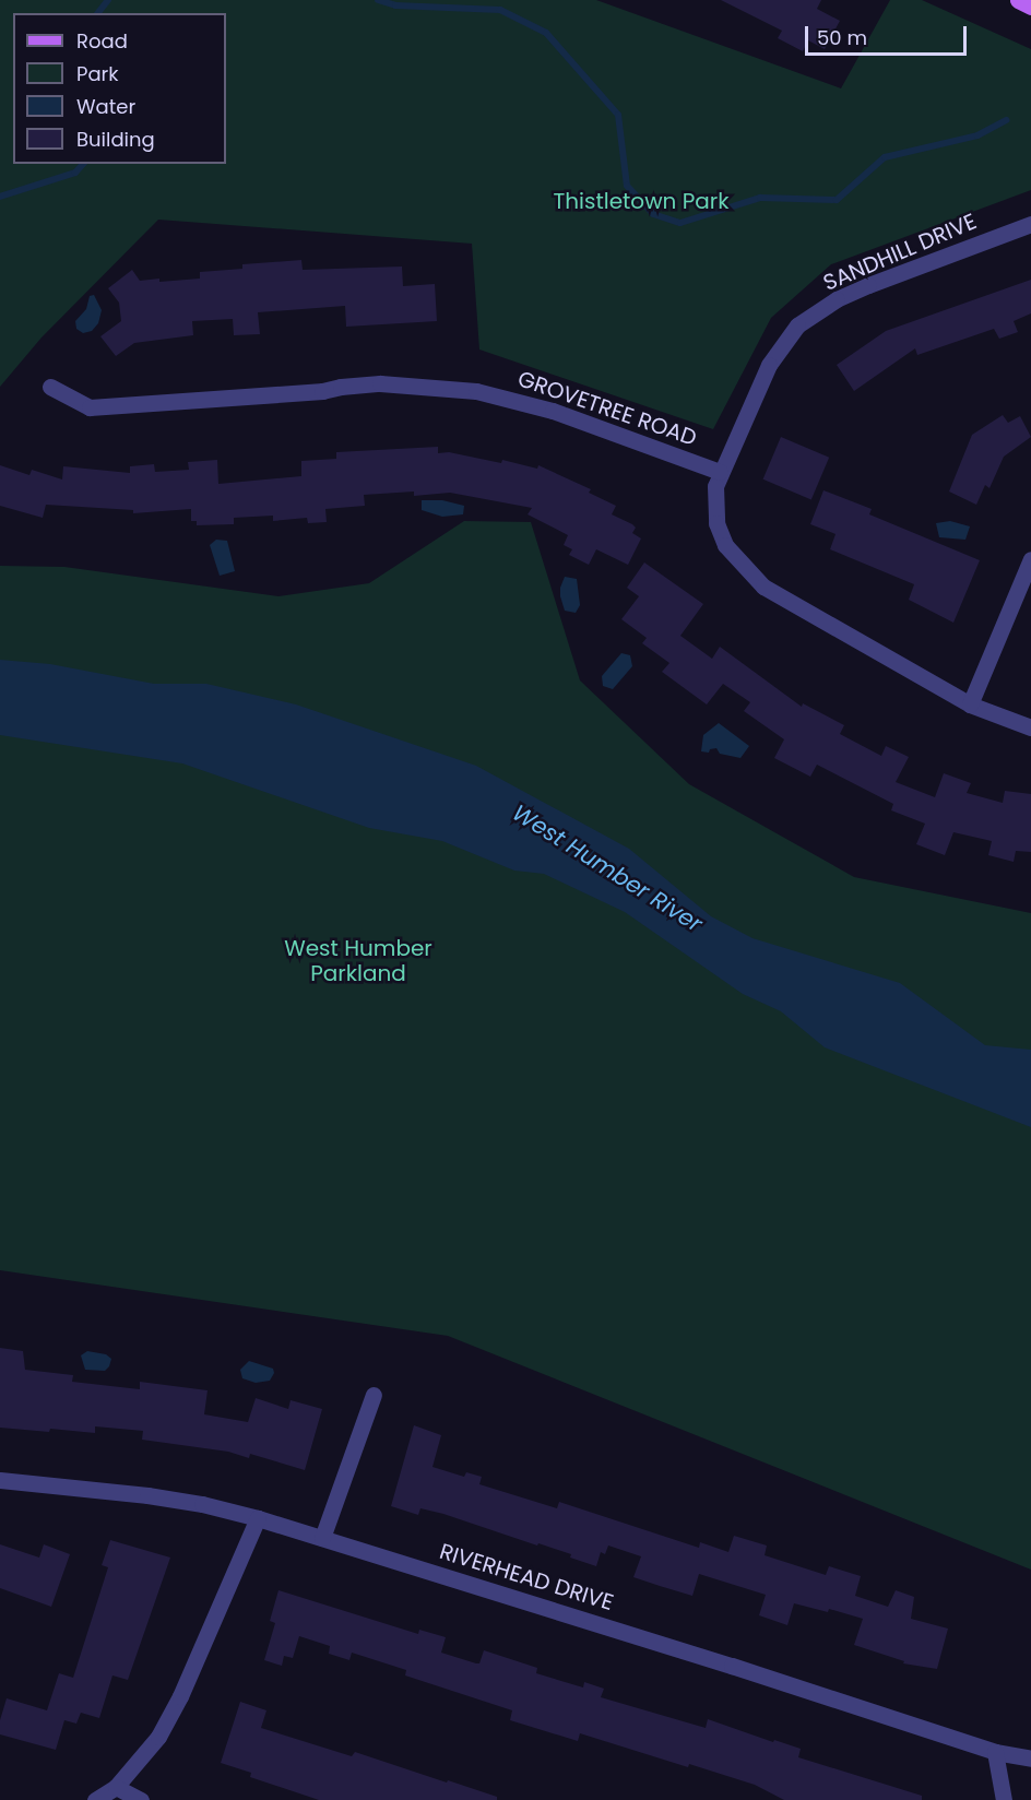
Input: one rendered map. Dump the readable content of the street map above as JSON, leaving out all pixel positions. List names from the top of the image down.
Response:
{
  "streets": {
    "street": ["SANDHILL DRIVE", "GROVETREE ROAD", "RIVERHEAD DRIVE"]
  },
  "crossings": [
    ["SANDHILL DRIVE", "GROVETREE ROAD"]
  ],
  "water": ["West Humber River"],
  "parks": ["Thistletown Park", "West Humber Parkland"],
  "legend": [
    "Road",
    "Park",
    "Water",
    "Building"
  ],
  "scale_bar": "50 m"
}
